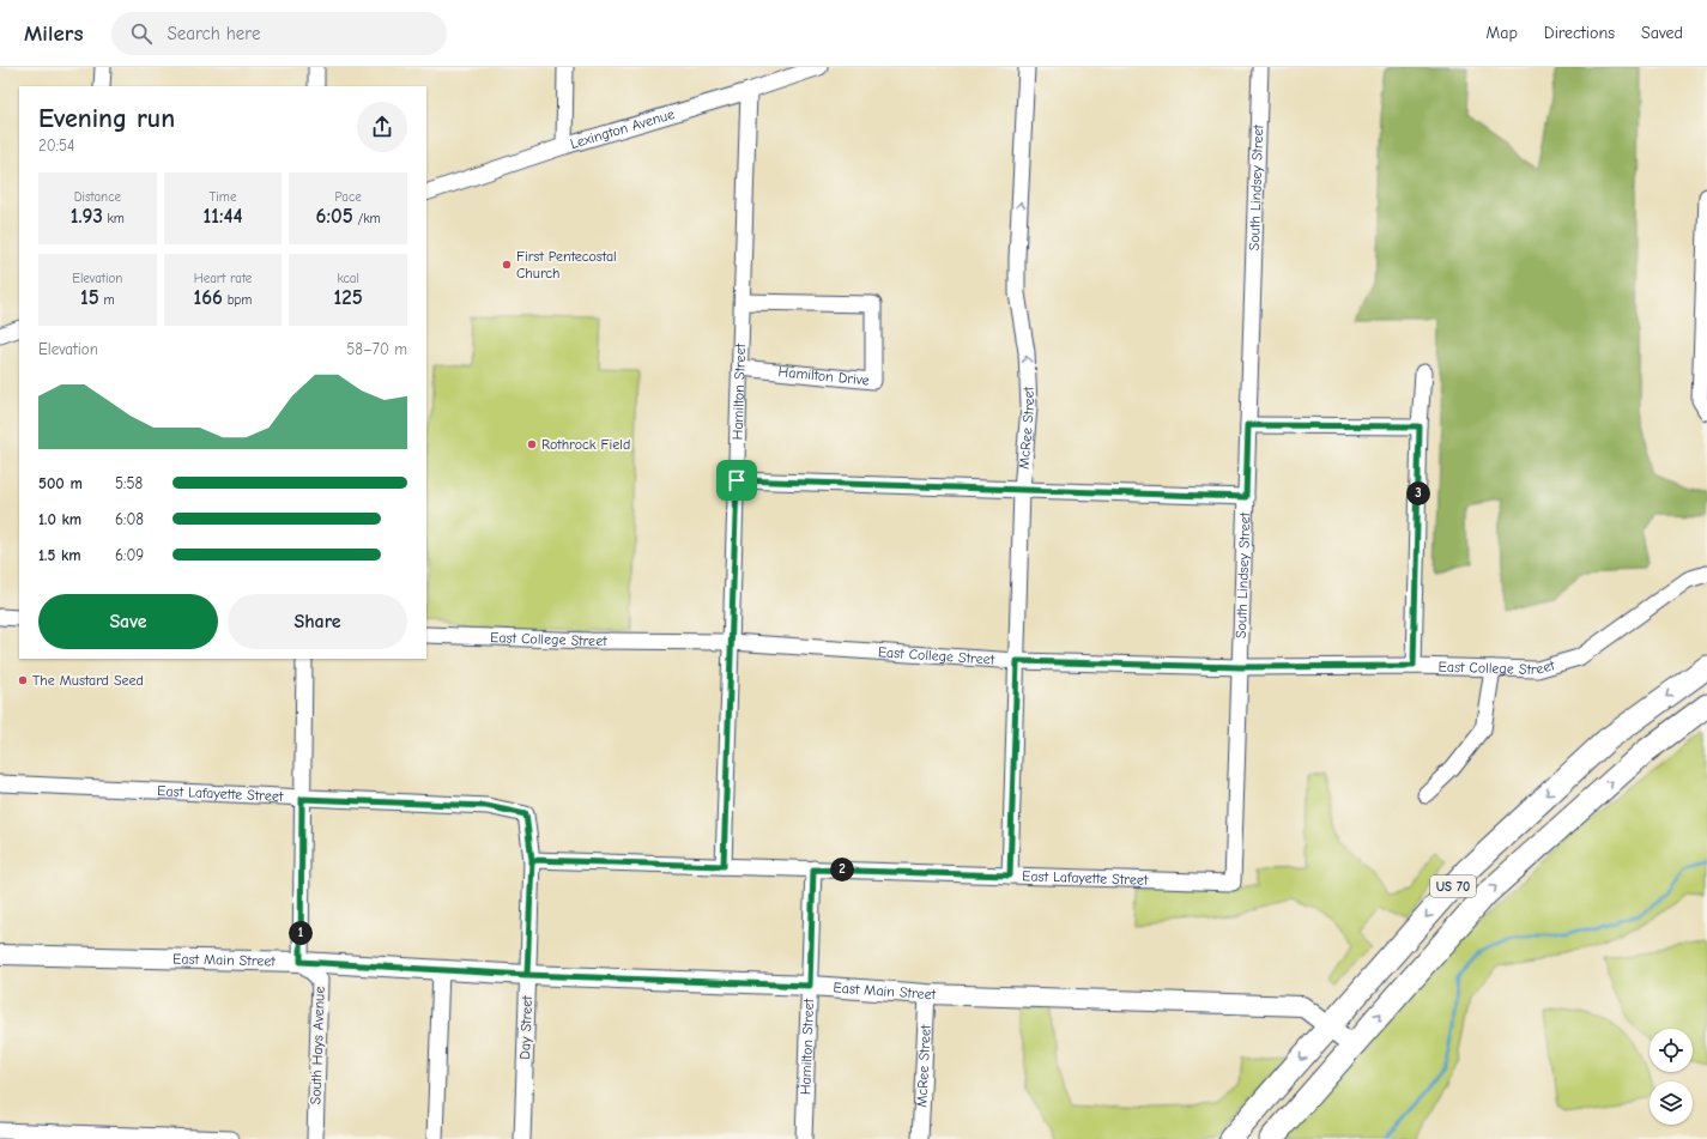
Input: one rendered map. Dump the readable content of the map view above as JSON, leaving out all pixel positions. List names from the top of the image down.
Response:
{
  "streets": {
    "highway": ["US 70"],
    "main road": ["East Main Street"],
    "street": [
      "Lexington Avenue",
      "South Lindsey Street",
      "Hamilton Drive",
      "Hamilton Street",
      "McRee Street",
      "East College Street",
      "East Lafayette Street",
      "Day Street",
      "South Hays Avenue"
    ]
  },
  "crossings": [
    ["Lexington Avenue", "Hamilton Street"],
    ["South Lindsey Street", "East College Street"],
    ["South Lindsey Street", "East Lafayette Street"],
    ["Hamilton Drive", "Hamilton Street"],
    ["Hamilton Street", "East College Street"],
    ["Hamilton Street", "East Lafayette Street"],
    ["Hamilton Street", "East Main Street"],
    ["McRee Street", "East College Street"],
    ["McRee Street", "East Lafayette Street"],
    ["McRee Street", "East Main Street"],
    ["East Lafayette Street", "Day Street"],
    ["US 70", "East Main Street"],
    ["East Main Street", "Day Street"],
    ["East Main Street", "South Hays Avenue"]
  ],
  "one_way": ["McRee Street"],
  "places": ["First Pentecostal Church", "Rothrock Field", "The Mustard Seed"],
  "page": {
    "header": "Milers",
    "search": "Search here",
    "nav": ["Map", "Directions", "Saved"],
    "heading": ["Evening run", "20:54"],
    "stats": [
      ["Distance", "1.93 km"],
      ["Time", "11:44"],
      ["Pace", "6:05 /km"],
      ["Elevation", "15 m"],
      ["Heart rate", "166 bpm"],
      ["kcal", "125"]
    ],
    "chart": ["Elevation", "58–70 m"],
    "list": [
      {
        "name": "500 m",
        "note": "5:58"
      },
      {
        "name": "1.0 km",
        "note": "6:08"
      },
      {
        "name": "1.5 km",
        "note": "6:09"
      }
    ],
    "pins": ["3", "2", "1"],
    "buttons": ["Save", "Share"]
  }
}
